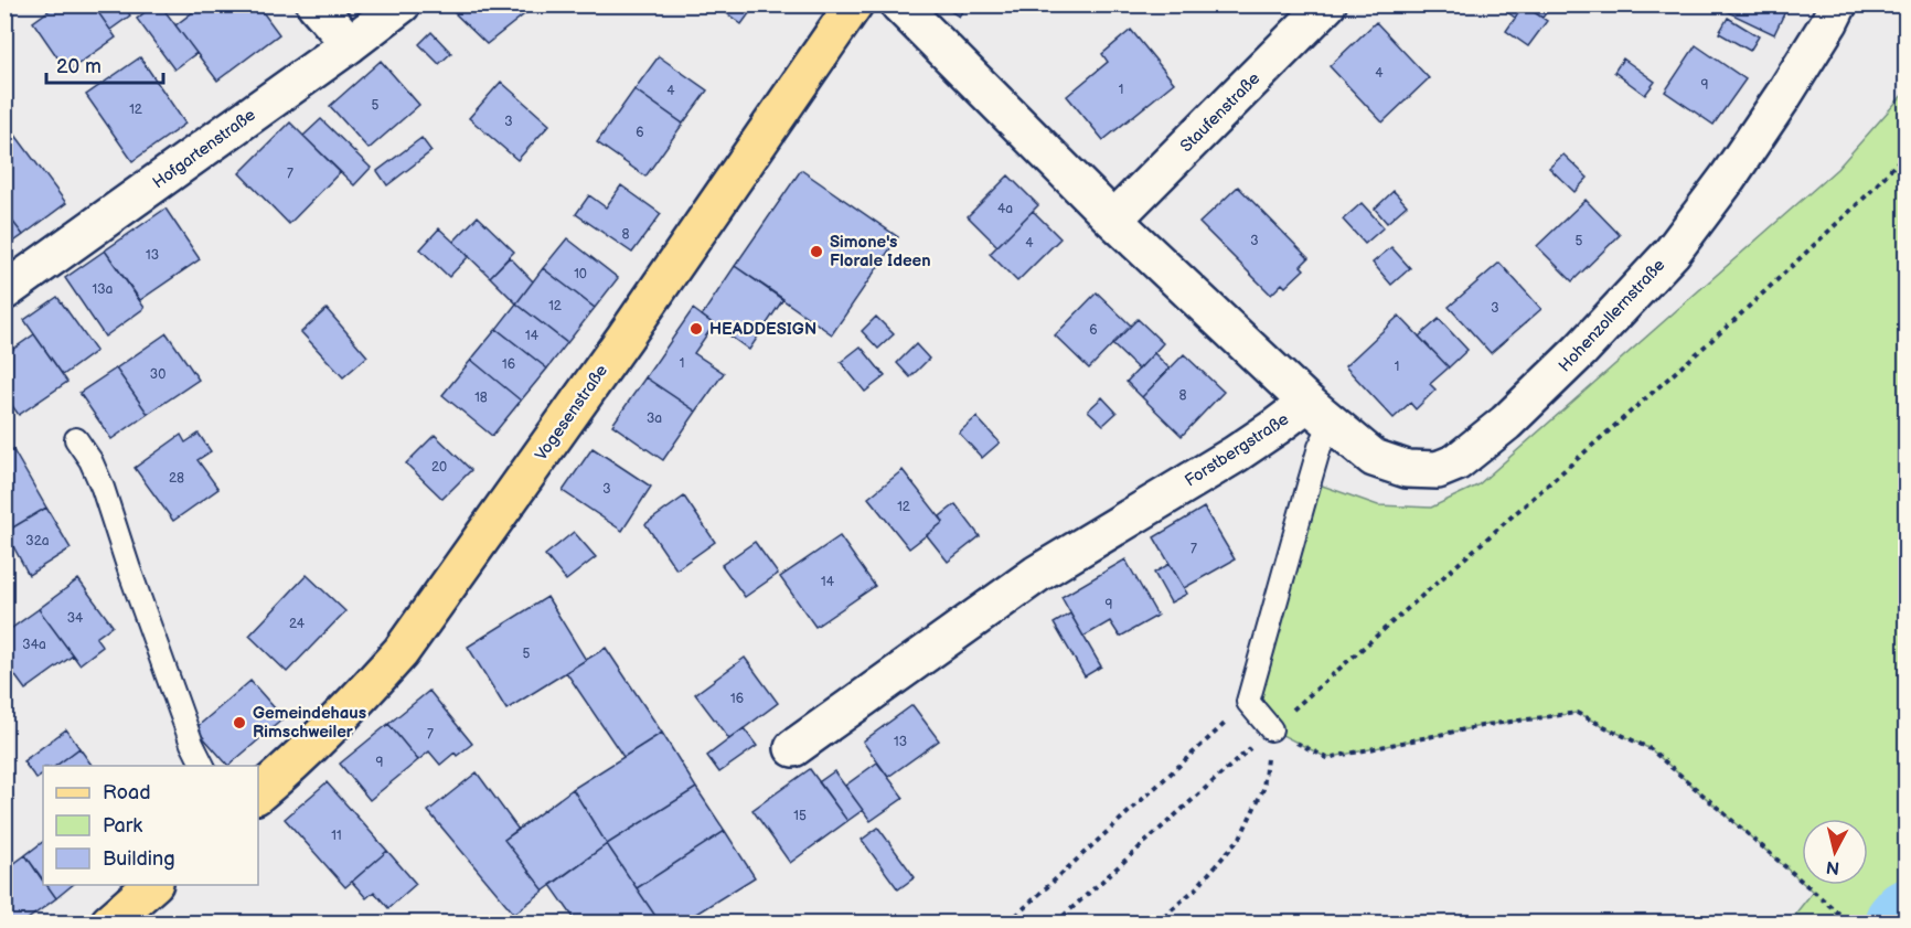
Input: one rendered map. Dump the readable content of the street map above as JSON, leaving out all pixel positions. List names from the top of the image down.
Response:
{
  "streets": {
    "main road": ["Vogesenstraße"],
    "street": [
      "Staufenstraße",
      "Hofgartenstraße",
      "Hohenzollernstraße",
      "Forstbergstraße"
    ]
  },
  "crossings": [
    ["Staufenstraße", "Forstbergstraße"],
    ["Hohenzollernstraße", "Forstbergstraße"]
  ],
  "places": ["Simone's Florale Ideen", "HEADDESIGN", "Gemeindehaus Rimschweiler"],
  "house_numbers": [
    "4",
    "9",
    "1",
    "4",
    "5",
    "12",
    "3",
    "6",
    "7",
    "4a",
    "8",
    "3",
    "5",
    "4",
    "13",
    "10",
    "13a",
    "12",
    "3",
    "6",
    "14",
    "1",
    "16",
    "1",
    "30",
    "8",
    "18",
    "3a",
    "20",
    "28",
    "3",
    "12",
    "32a",
    "7",
    "14",
    "9",
    "34",
    "24",
    "34a",
    "5",
    "16",
    "7",
    "13",
    "9",
    "15",
    "11"
  ],
  "legend": ["Road", "Park", "Building"],
  "scale_bar": "20 m",
  "north": "bottom"
}
